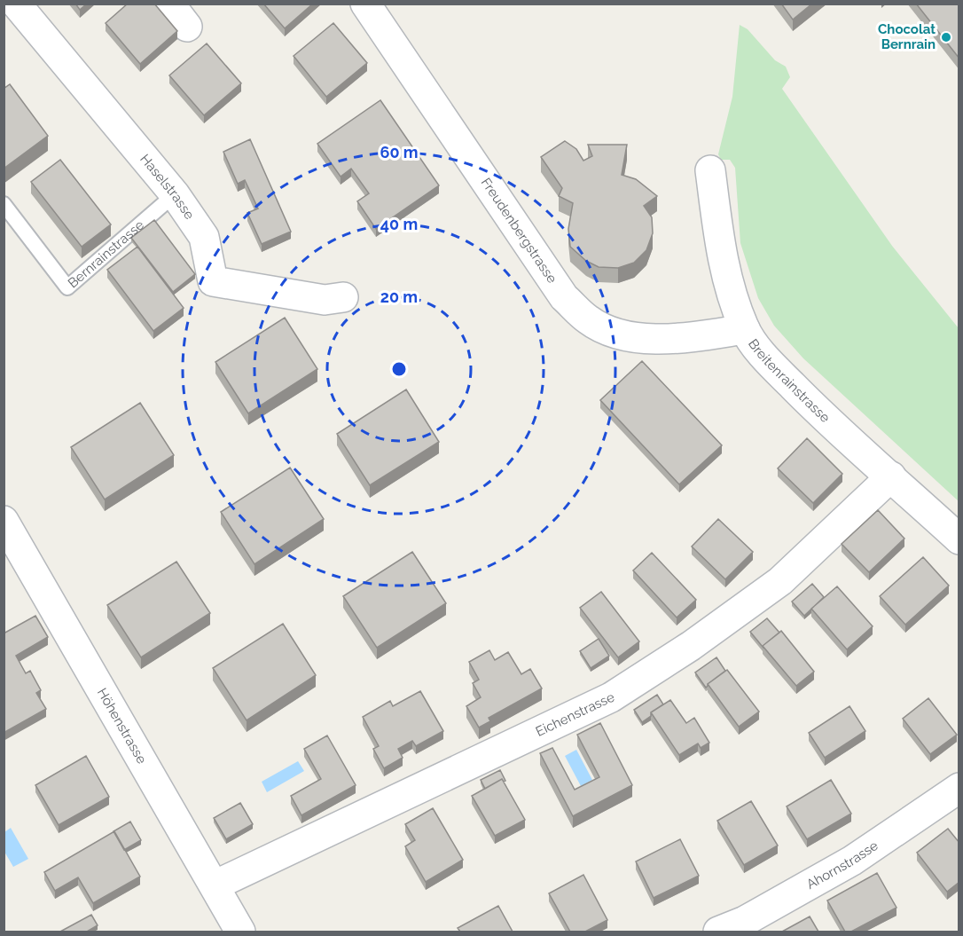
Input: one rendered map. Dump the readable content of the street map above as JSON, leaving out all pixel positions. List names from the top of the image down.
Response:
{
  "streets": {
    "street": [
      "Haselstrasse",
      "Freudenbergstrasse",
      "Breitenrainstrasse",
      "Eichenstrasse",
      "Höhenstrasse",
      "Ahornstrasse"
    ],
    "lane": ["Bernrainstrasse"]
  },
  "crossings": [
    ["Haselstrasse", "Bernrainstrasse"],
    ["Freudenbergstrasse", "Breitenrainstrasse"],
    ["Breitenrainstrasse", "Eichenstrasse"],
    ["Eichenstrasse", "Höhenstrasse"]
  ],
  "places": ["Chocolat Bernrain"],
  "rings": ["60 m", "40 m", "20 m"]
}
